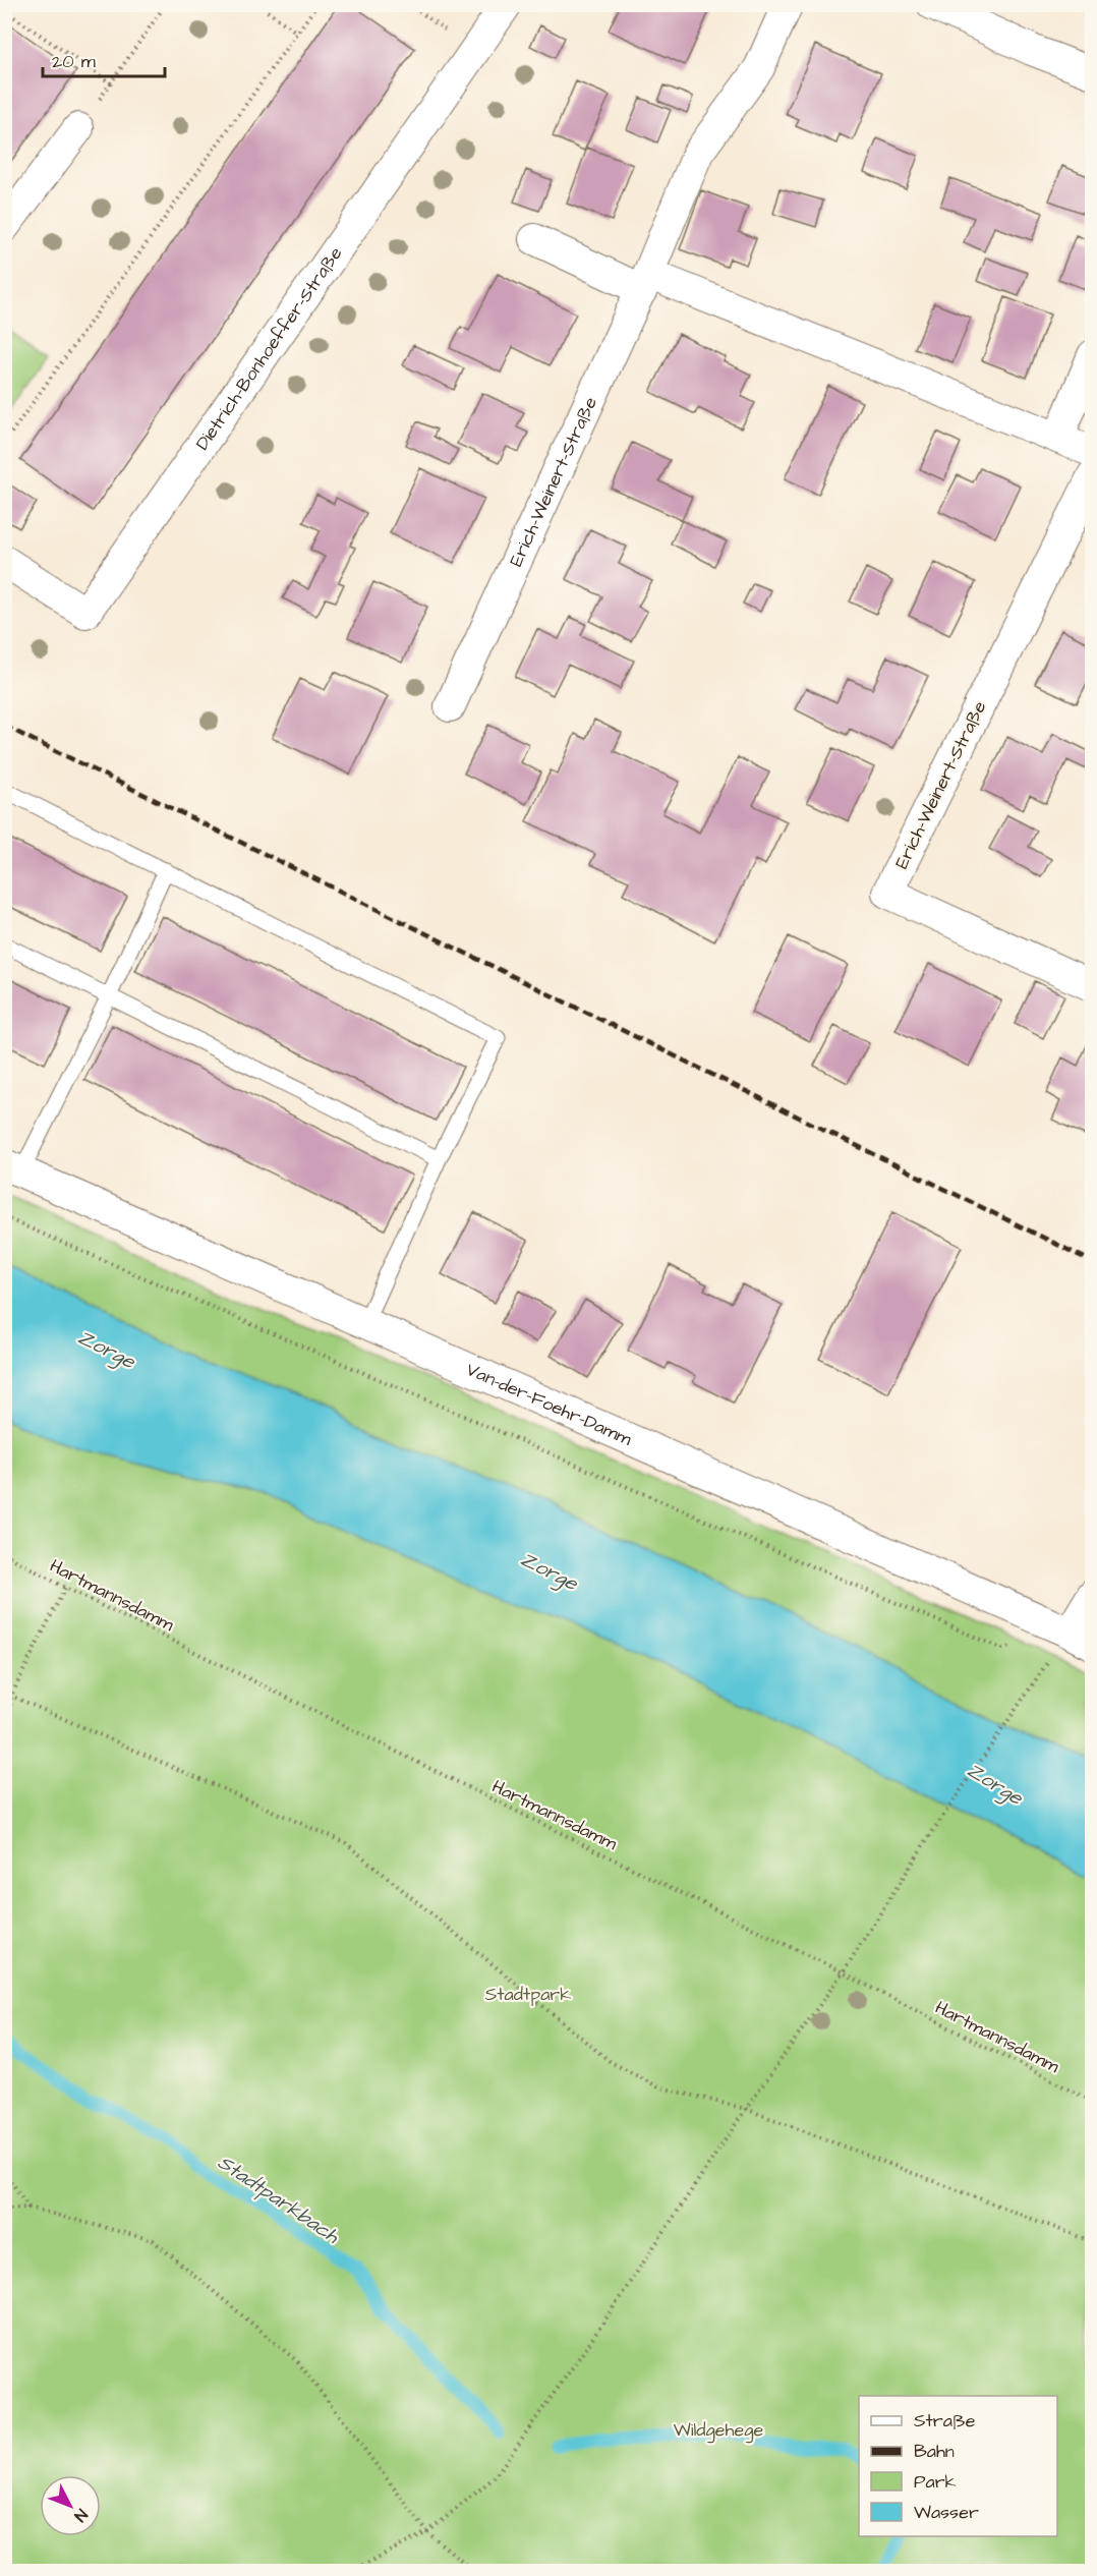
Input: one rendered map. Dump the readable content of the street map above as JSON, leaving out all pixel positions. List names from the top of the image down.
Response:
{
  "streets": {
    "street": ["Dietrich-Bonhoeffer-Straße", "Erich-Weinert-Straße", "Van-der-Foehr-Damm"],
    "path": ["Hartmannsdamm"]
  },
  "water": ["Zorge", "Stadtparkbach"],
  "parks": ["Stadtpark", "Wildgehege"],
  "legend": [
    "Straße",
    "Bahn",
    "Park",
    "Wasser"
  ],
  "scale_bar": "20 m",
  "north": "bottom right"
}
